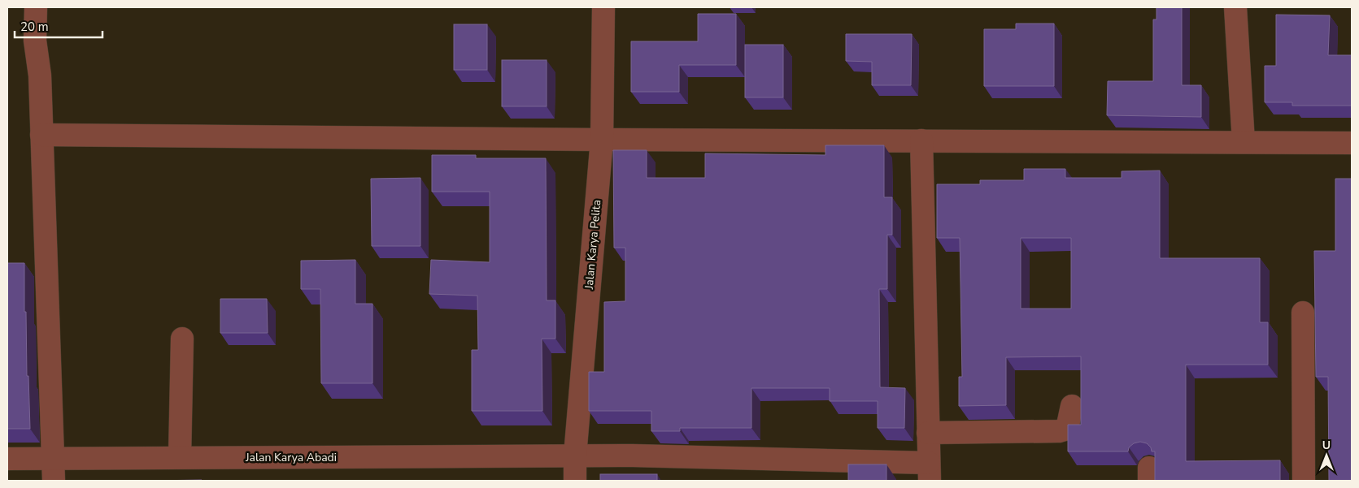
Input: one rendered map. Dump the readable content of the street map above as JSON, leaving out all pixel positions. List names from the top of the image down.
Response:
{
  "streets": {
    "street": ["Jalan Karya Pelita", "Jalan Karya Abadi"]
  },
  "crossings": [
    ["Jalan Karya Pelita", "Jalan Karya Abadi"]
  ],
  "scale_bar": "20 m",
  "north": "top"
}
